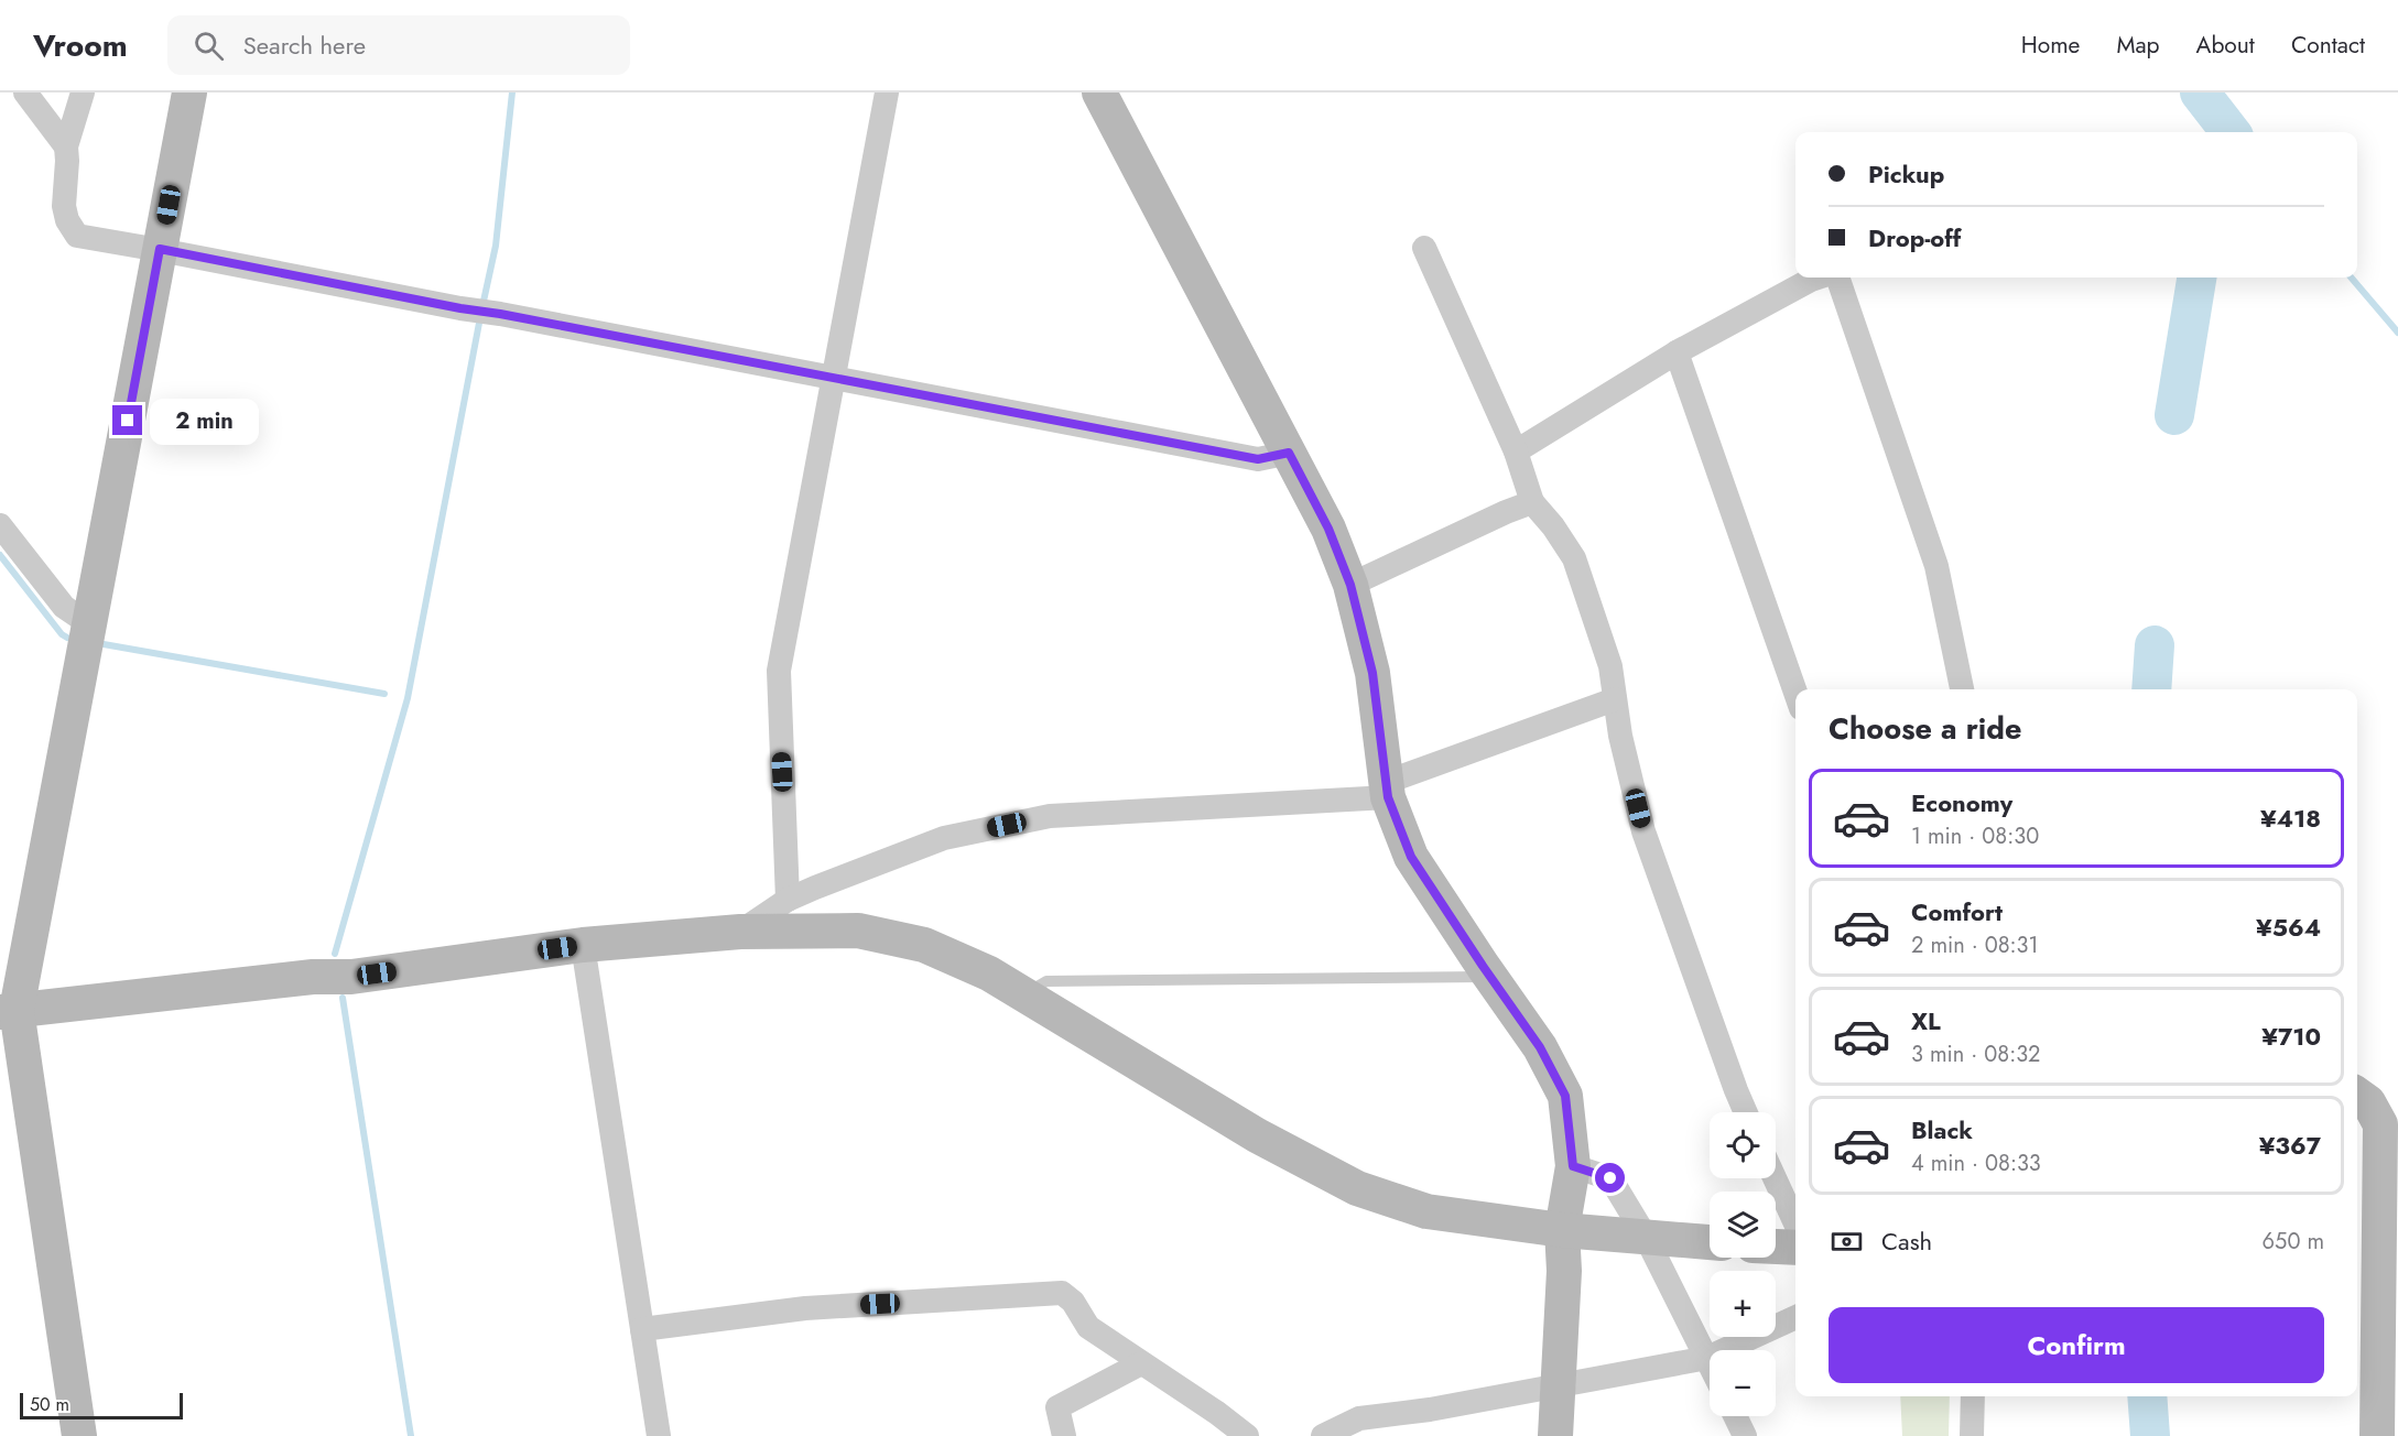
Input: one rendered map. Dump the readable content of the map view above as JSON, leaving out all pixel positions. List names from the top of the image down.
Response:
{
  "scale_bar": "50 m",
  "page": {
    "header": "Vroom",
    "search": "Search here",
    "nav": [
      "Home",
      "Map",
      "About",
      "Contact"
    ],
    "banner": ["Pickup", "Drop-off"],
    "bubble": "2 min",
    "heading": "Choose a ride",
    "list": [
      {
        "name": "Economy",
        "note": "1 min · 08:30",
        "value": "¥418"
      },
      {
        "name": "Comfort",
        "note": "2 min · 08:31",
        "value": "¥564"
      },
      {
        "name": "XL",
        "note": "3 min · 08:32",
        "value": "¥710"
      },
      {
        "name": "Black",
        "note": "4 min · 08:33",
        "value": "¥367"
      }
    ],
    "map_buttons": ["+", "−"],
    "pay": ["Cash", "650 m"],
    "buttons": "Confirm",
    "scale": "50 m"
  }
}
